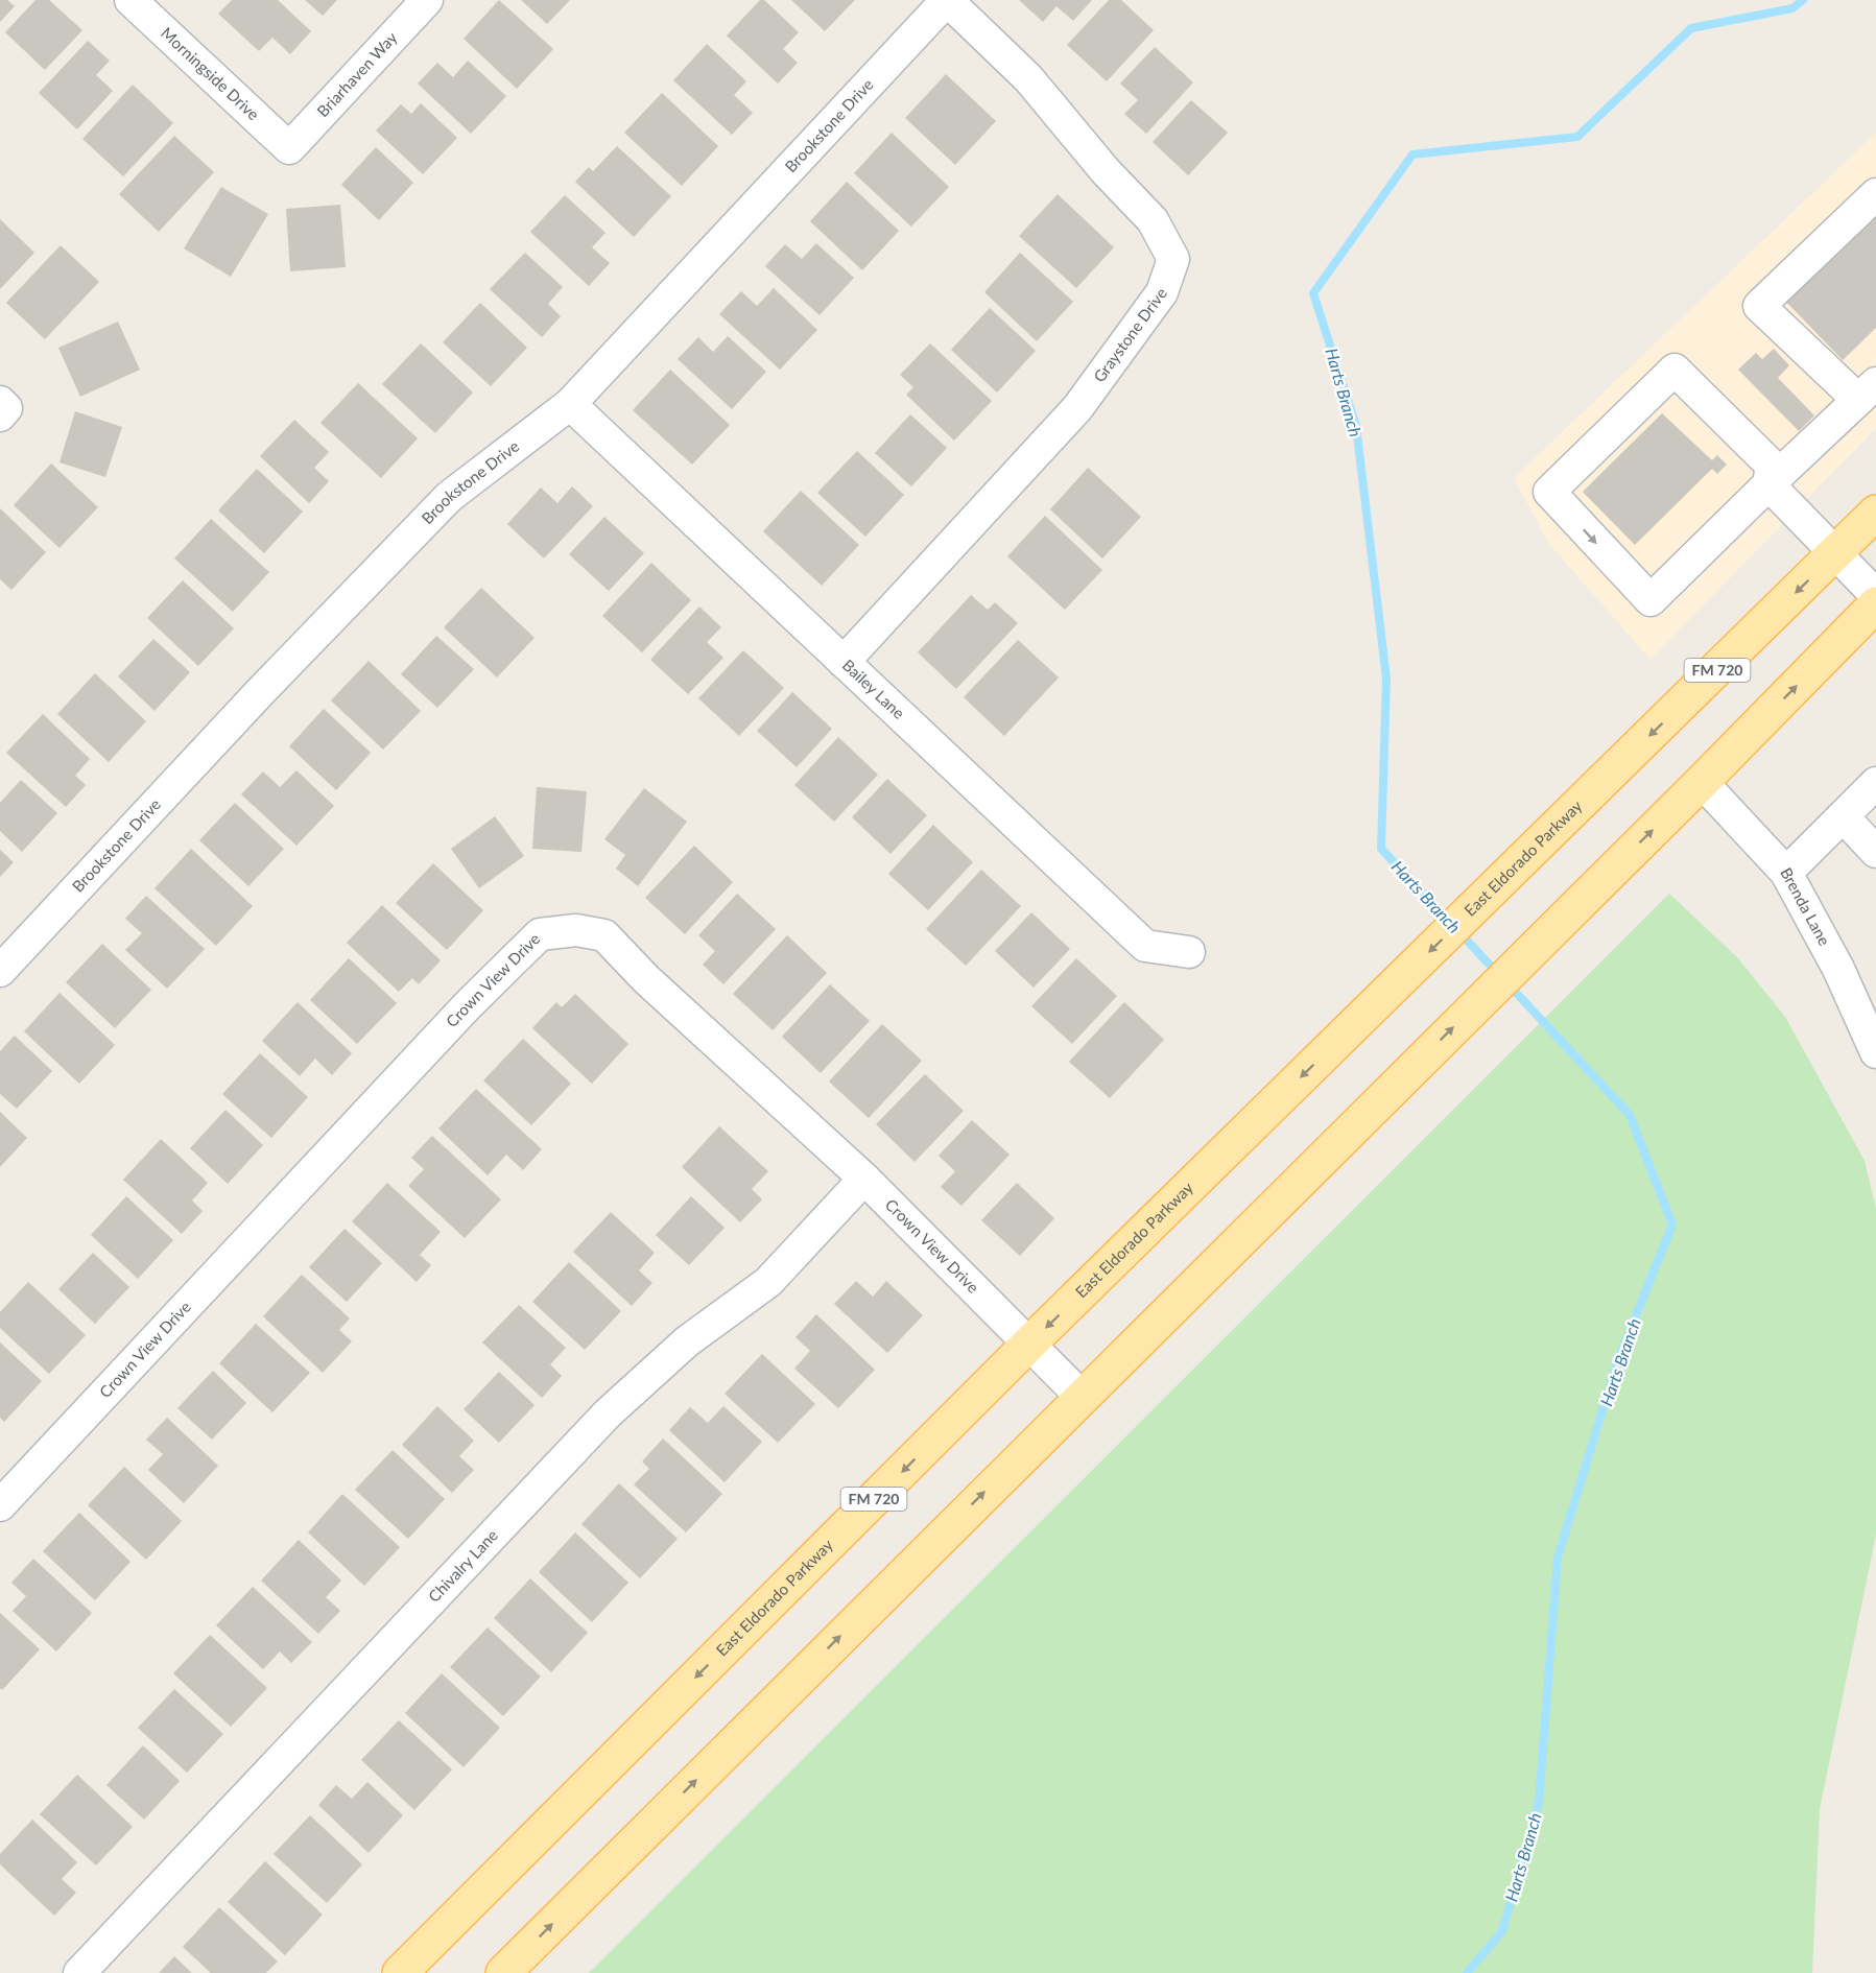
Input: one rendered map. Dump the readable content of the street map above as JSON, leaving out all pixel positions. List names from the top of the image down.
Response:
{
  "streets": {
    "main road": ["FM 720", "East Eldorado Parkway"],
    "street": [
      "Morningside Drive",
      "Briarhaven Way",
      "Brookstone Drive",
      "Graystone Drive",
      "Bailey Lane",
      "Brenda Lane",
      "Crown View Drive",
      "Chivalry Lane"
    ]
  },
  "crossings": [
    ["Morningside Drive", "Briarhaven Way"],
    ["Brookstone Drive", "Graystone Drive"],
    ["Brookstone Drive", "Bailey Lane"],
    ["Graystone Drive", "Bailey Lane"],
    ["East Eldorado Parkway", "Crown View Drive"],
    ["Crown View Drive", "Chivalry Lane"]
  ],
  "water": ["Harts Branch"]
}
